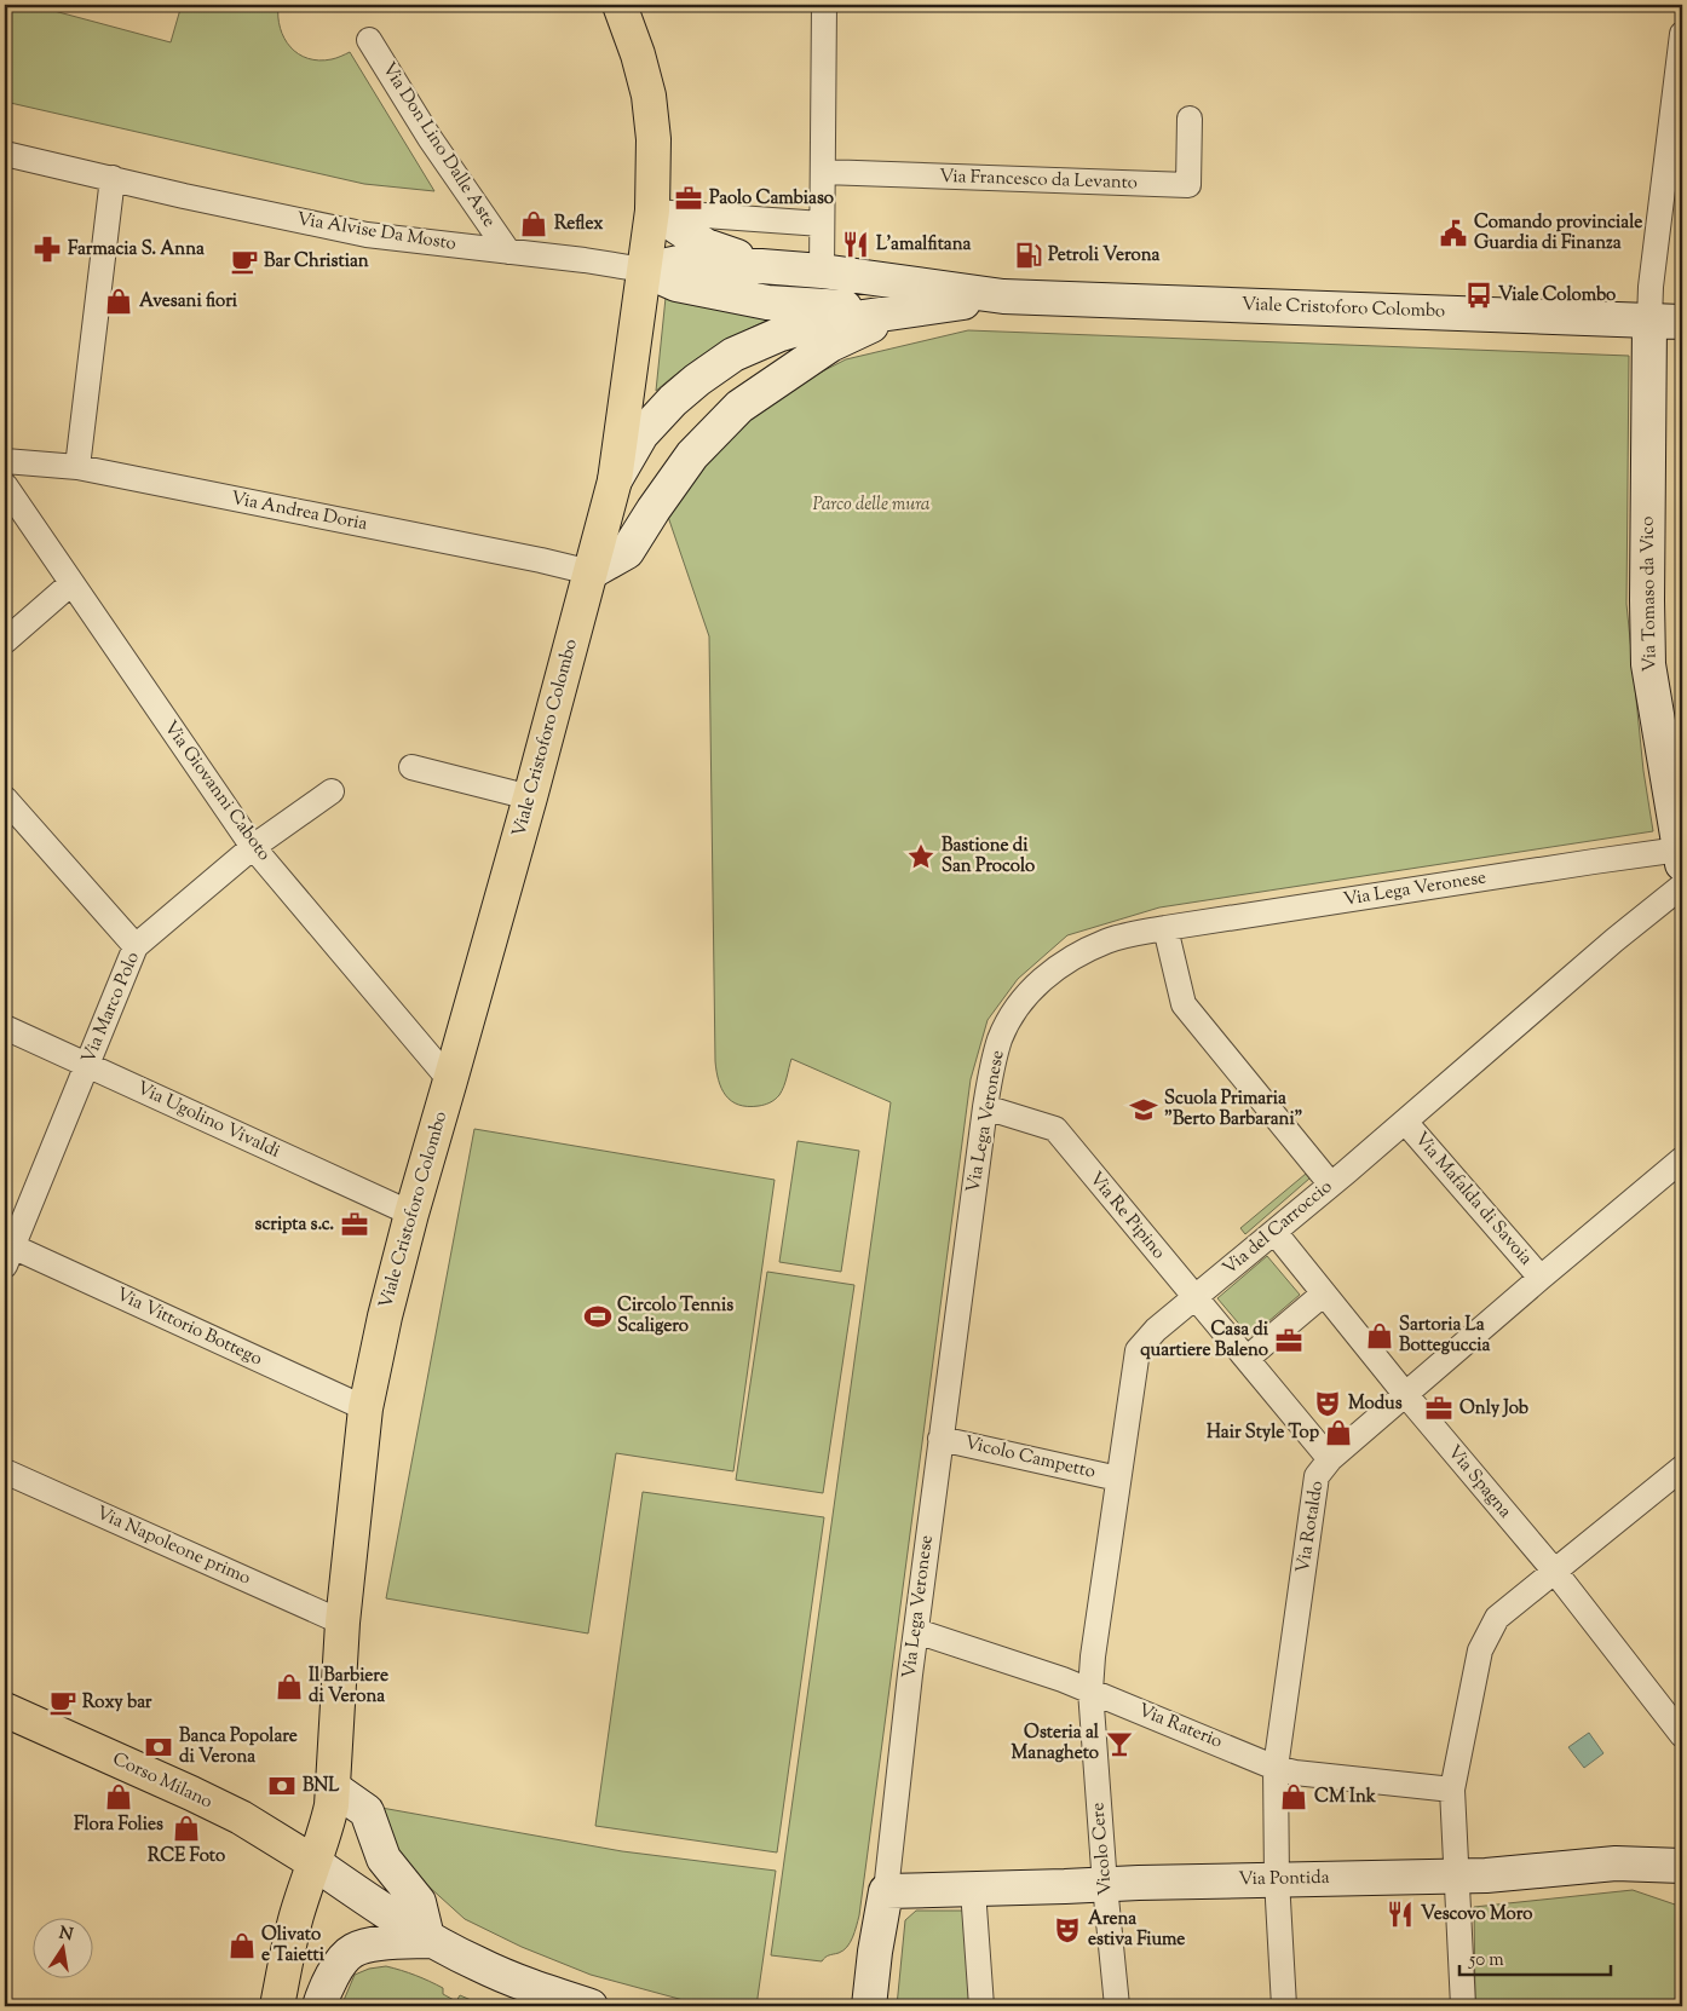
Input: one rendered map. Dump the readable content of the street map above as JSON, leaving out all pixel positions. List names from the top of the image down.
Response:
{
  "streets": {
    "main road": ["Viale Cristoforo Colombo", "Corso Milano"],
    "street": [
      "Via Don Lino Dalle Aste",
      "Via Francesco da Levanto",
      "Via Alvise Da Mosto",
      "Via Andrea Doria",
      "Via Tomaso da Vico",
      "Via Giovanni Caboto",
      "Via Lega Veronese",
      "Via Marco Polo",
      "Via Ugolino Vivaldi",
      "Via Mafalda di Savoia",
      "Via Re Pipino",
      "Via del Carroccio",
      "Via Vittorio Bottego",
      "Vicolo Campetto",
      "Via Spagna",
      "Via Rotaldo",
      "Via Napoleone primo",
      "Via Raterio",
      "Vicolo Cere",
      "Via Pontida"
    ]
  },
  "crossings": [
    ["Via Don Lino Dalle Aste", "Via Alvise Da Mosto"],
    ["Via Alvise Da Mosto", "Viale Cristoforo Colombo"],
    ["Viale Cristoforo Colombo", "Via Andrea Doria"],
    ["Viale Cristoforo Colombo", "Via Tomaso da Vico"],
    ["Viale Cristoforo Colombo", "Via Giovanni Caboto"],
    ["Viale Cristoforo Colombo", "Via Ugolino Vivaldi"],
    ["Viale Cristoforo Colombo", "Via Vittorio Bottego"],
    ["Viale Cristoforo Colombo", "Via Napoleone primo"],
    ["Viale Cristoforo Colombo", "Corso Milano"],
    ["Via Tomaso da Vico", "Via Lega Veronese"],
    ["Via Giovanni Caboto", "Via Marco Polo"],
    ["Via Lega Veronese", "Via Re Pipino"],
    ["Via Lega Veronese", "Vicolo Campetto"],
    ["Via Lega Veronese", "Via Raterio"],
    ["Via Lega Veronese", "Via Pontida"],
    ["Via Marco Polo", "Via Ugolino Vivaldi"],
    ["Via Marco Polo", "Via Vittorio Bottego"],
    ["Via Mafalda di Savoia", "Via del Carroccio"],
    ["Via Mafalda di Savoia", "Via Rotaldo"],
    ["Via Re Pipino", "Via del Carroccio"],
    ["Via Re Pipino", "Via Rotaldo"],
    ["Via del Carroccio", "Vicolo Campetto"],
    ["Via del Carroccio", "Via Spagna"],
    ["Via del Carroccio", "Via Raterio"],
    ["Via del Carroccio", "Vicolo Cere"],
    ["Via Spagna", "Via Rotaldo"],
    ["Via Rotaldo", "Via Raterio"],
    ["Via Rotaldo", "Via Pontida"],
    ["Via Raterio", "Vicolo Cere"],
    ["Vicolo Cere", "Via Pontida"]
  ],
  "parks": ["Parco delle mura"],
  "places": {
    "office": [
      "Paolo Cambiaso",
      "scripta s.c.",
      "Casa di quartiere Baleno",
      "Only Job"
    ],
    "shop": [
      "Reflex",
      "Avesani fiori",
      "Sartoria La Botteguccia",
      "Hair Style Top",
      "Il Barbiere di Verona",
      "Flora Folies",
      "CM Ink",
      "RCE Foto",
      "Olivato e Taietti"
    ],
    "public building": ["Comando provinciale Guardia di Finanza"],
    "restaurant": ["L'amalfitana", "Vescovo Moro"],
    "pharmacy": ["Farmacia S. Anna"],
    "fuel station": ["Petroli Verona"],
    "cafe": ["Bar Christian", "Roxy bar"],
    "bus stop": ["Viale Colombo"],
    "place": ["Bastione di San Procolo"],
    "school or university": ["Scuola Primaria \"Berto Barbarani\""],
    "sports": ["Circolo Tennis Scaligero"],
    "theatre": ["Modus", "Arena estiva Fiume"],
    "bar": ["Osteria al Managheto"],
    "bank": ["Banca Popolare di Verona", "BNL"]
  },
  "scale_bar": "50 m",
  "north": "top"
}
